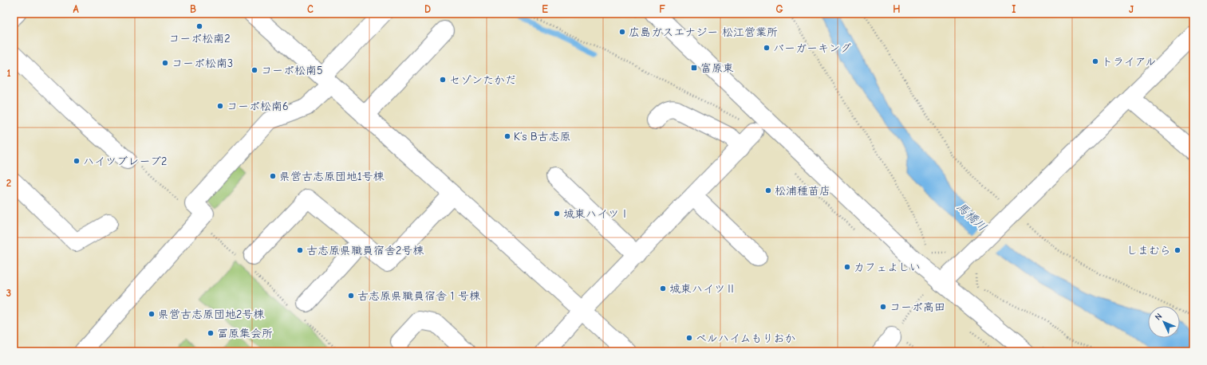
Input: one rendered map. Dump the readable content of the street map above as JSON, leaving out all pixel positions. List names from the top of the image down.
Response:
{
  "water": ["馬橋川"],
  "places": {
    "other": [
      "コーポ松南2",
      "広島ガスエナジー 松江営業所",
      "バーガーキング",
      "トライアル",
      "コーポ松南3",
      "コーポ松南5",
      "セゾンたかだ",
      "コーポ松南6",
      "K‘s B古志原",
      "ハイツブレーブ2",
      "県営古志原団地1号棟",
      "松浦種苗店",
      "城東ハイツⅠ",
      "古志原県職員宿舎2号棟",
      "しまむら",
      "カフェよしい",
      "城東ハイツⅡ",
      "古志原県職員宿舎１号棟",
      "コーポ高田",
      "県営古志原団地2号棟",
      "冨原集会所",
      "ベルハイムもりおか"
    ],
    "transit": ["富原東"]
  },
  "north": "top left",
  "grid": {
    "columns": [
      "A",
      "B",
      "C",
      "D",
      "E",
      "F",
      "G",
      "H",
      "I",
      "J"
    ],
    "rows": ["1", "2", "3"]
  }
}
